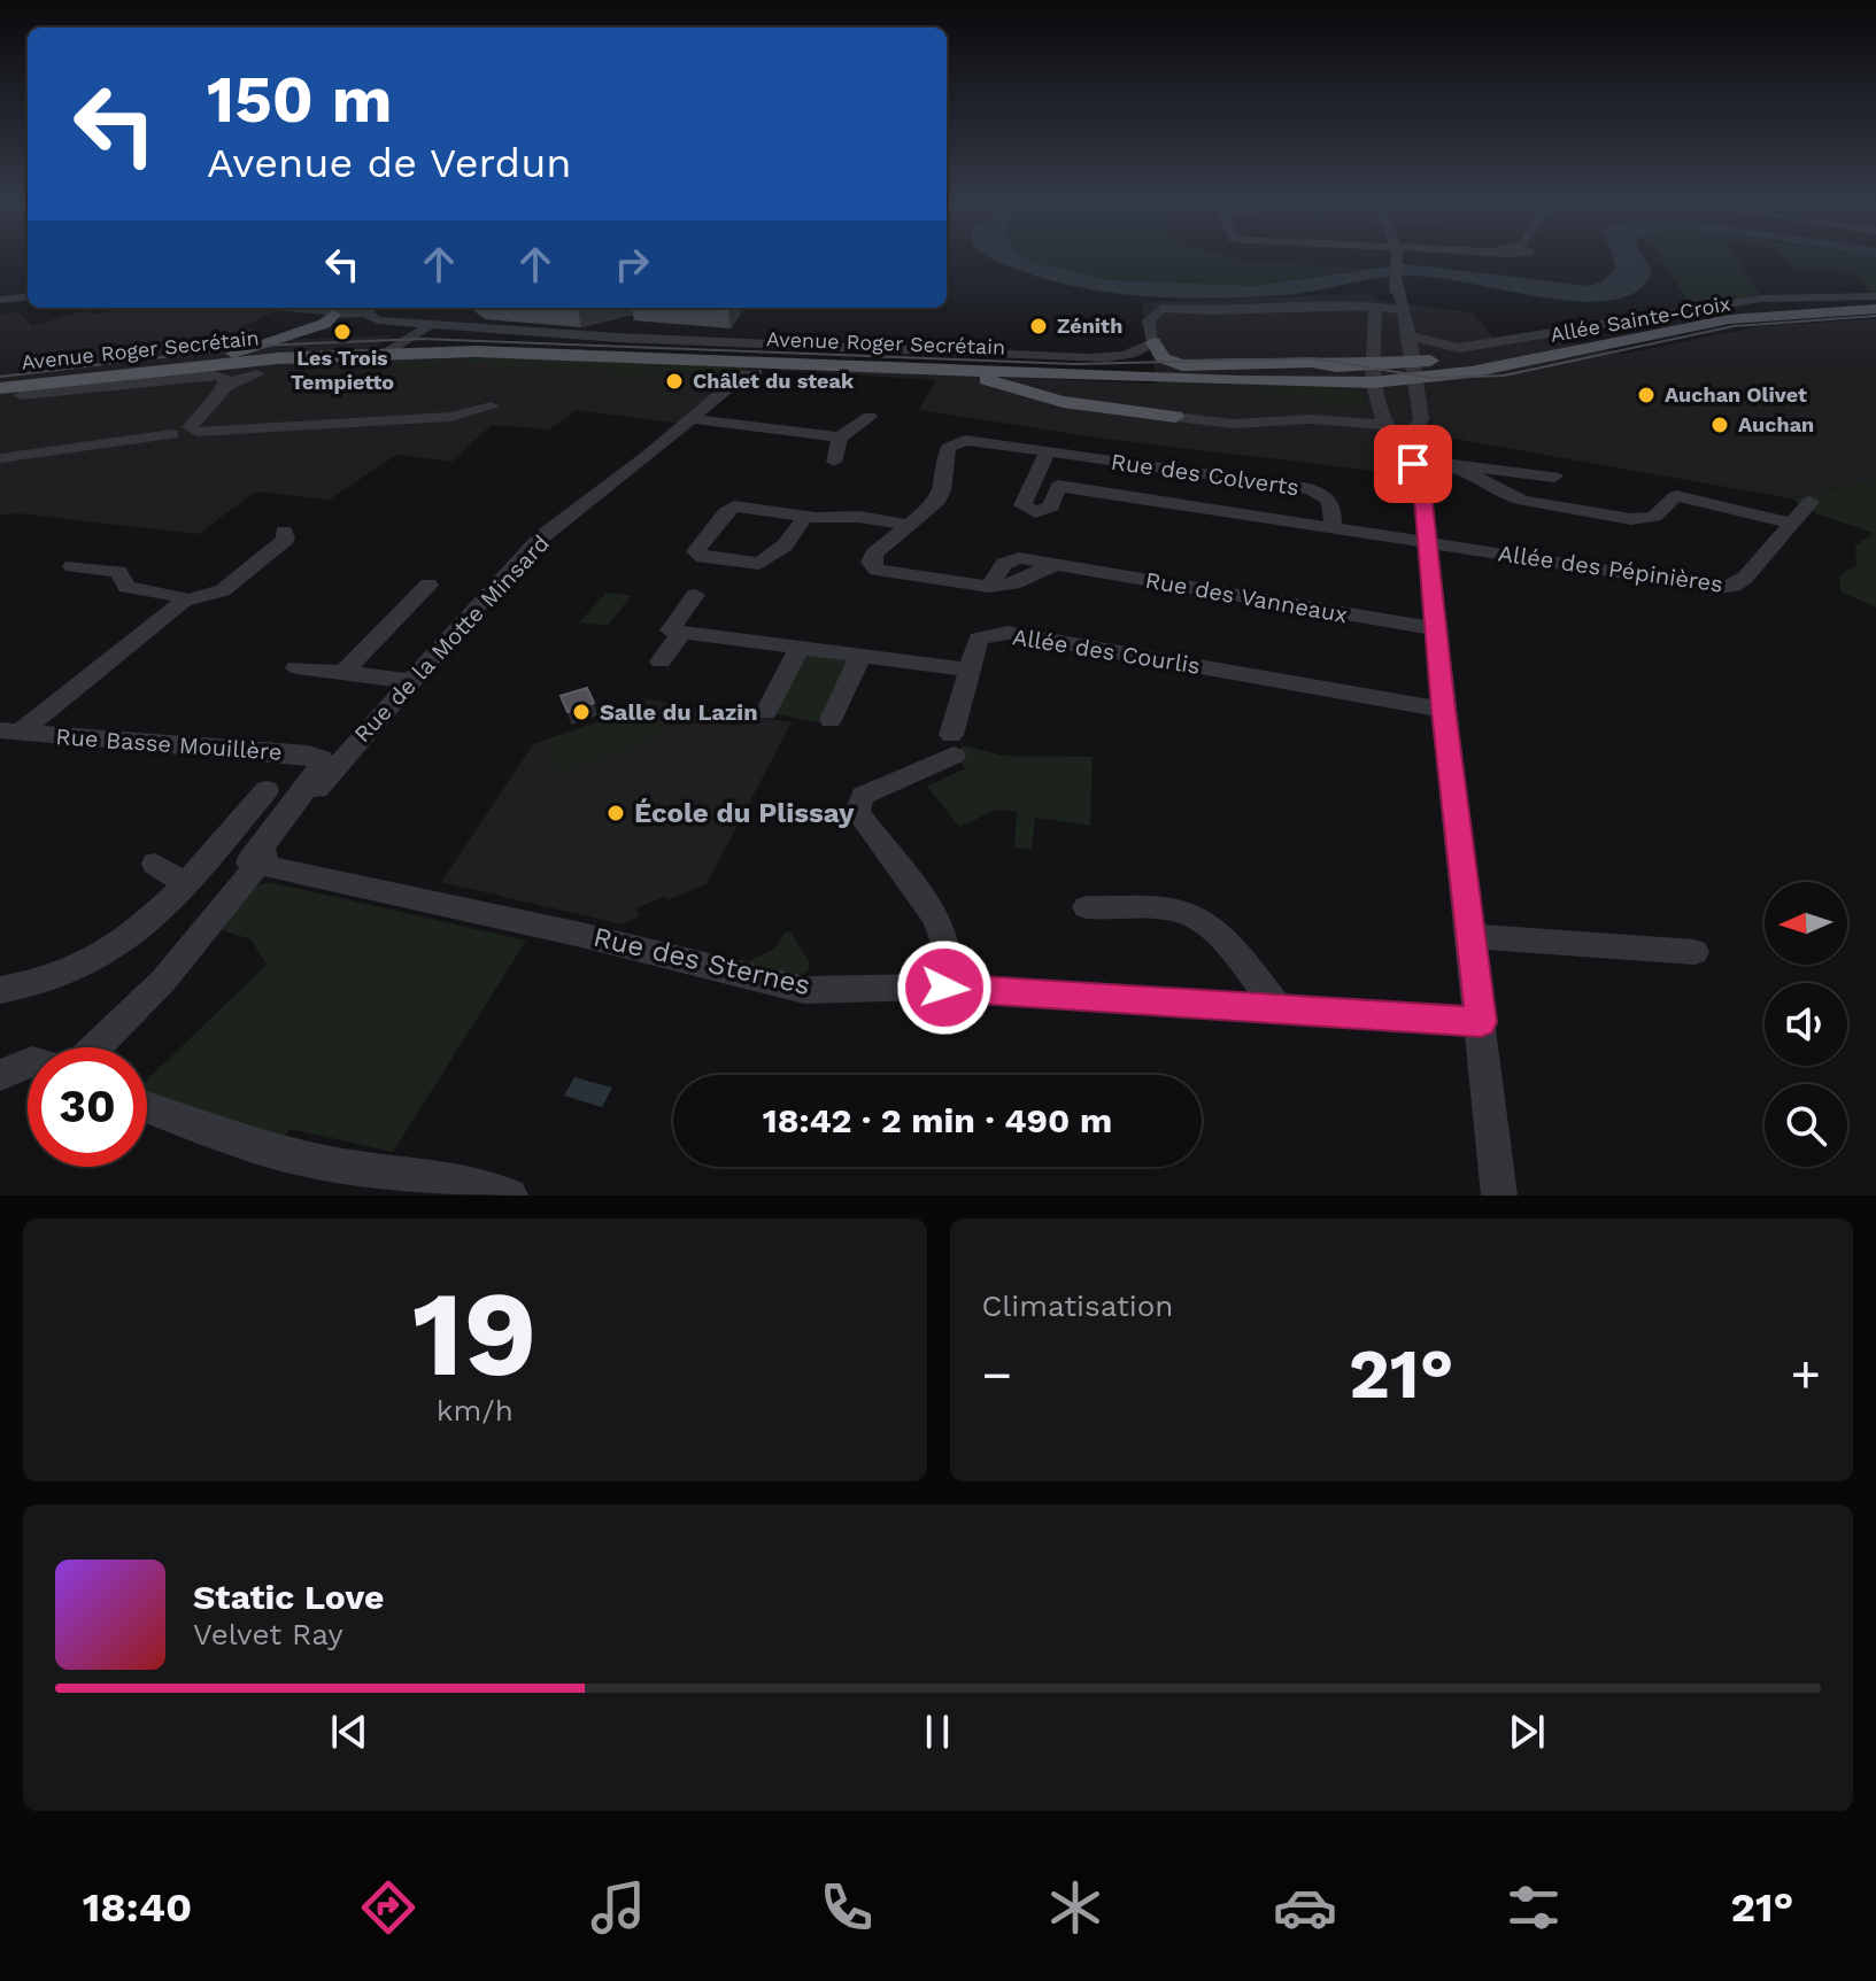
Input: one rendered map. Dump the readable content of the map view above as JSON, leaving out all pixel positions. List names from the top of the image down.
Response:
{
  "streets": {
    "main road": ["Avenue Roger Secrétain"],
    "street": [
      "Allée Sainte-Croix",
      "Rue des Colverts",
      "Allée des Pépinières",
      "Rue des Vanneaux",
      "Rue de la Motte Minsard",
      "Allée des Courlis",
      "Rue Basse Mouillère",
      "Rue des Sternes"
    ]
  },
  "crossings": [
    ["Avenue Roger Secrétain", "Rue de la Motte Minsard"],
    ["Rue des Colverts", "Allée des Pépinières"],
    ["Rue des Colverts", "Rue des Vanneaux"],
    ["Rue de la Motte Minsard", "Rue Basse Mouillère"],
    ["Rue de la Motte Minsard", "Rue des Sternes"]
  ],
  "places": [
    "Zénith",
    "Les Trois Tempietto",
    "Châlet du steak",
    "Auchan Olivet",
    "Auchan",
    "Salle du Lazin",
    "École du Plissay"
  ],
  "north": "left",
  "page": {
    "turn": ["150 m", "Avenue de Verdun"],
    "limit": "30",
    "trip": "18:42 · 2 min · 490 m",
    "tile": [
      ["19", "km/h"],
      "Climatisation"
    ],
    "heat": ["−", "21°", "+"],
    "song": ["Static Love", "Velvet Ray"],
    "tabs": ["18:40", "21°"]
  }
}
